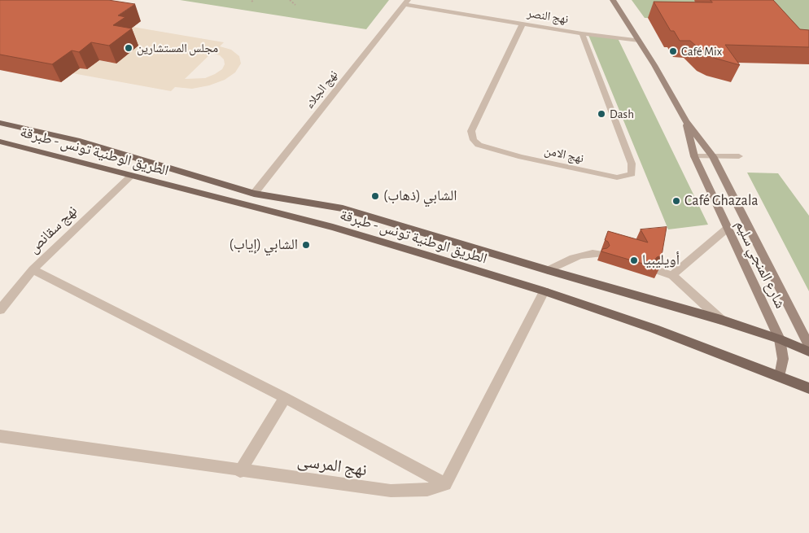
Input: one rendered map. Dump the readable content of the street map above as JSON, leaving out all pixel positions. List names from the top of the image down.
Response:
{
  "streets": {
    "main road": ["الطريق الوطنية تونس - طبرقة", "شارع المنجي سليم"],
    "street": [
      "نهج النصر",
      "نهج الجلاء",
      "نهج الامن",
      "نهج سقانص",
      "نهج المرسى"
    ]
  },
  "crossings": [
    ["نهج النصر", "نهج الجلاء"],
    ["نهج النصر", "نهج الامن"],
    ["نهج النصر", "شارع المنجي سليم"],
    ["نهج الجلاء", "الطريق الوطنية تونس - طبرقة"],
    ["الطريق الوطنية تونس - طبرقة", "نهج سقانص"],
    ["الطريق الوطنية تونس - طبرقة", "شارع المنجي سليم"]
  ],
  "places": [
    "مجلس المستشارين",
    "Café Mix",
    "Dash",
    "الشابي (ذهاب)",
    "Café Ghazala",
    "الشابي (إياب)",
    "أويليبيا"
  ]
}
